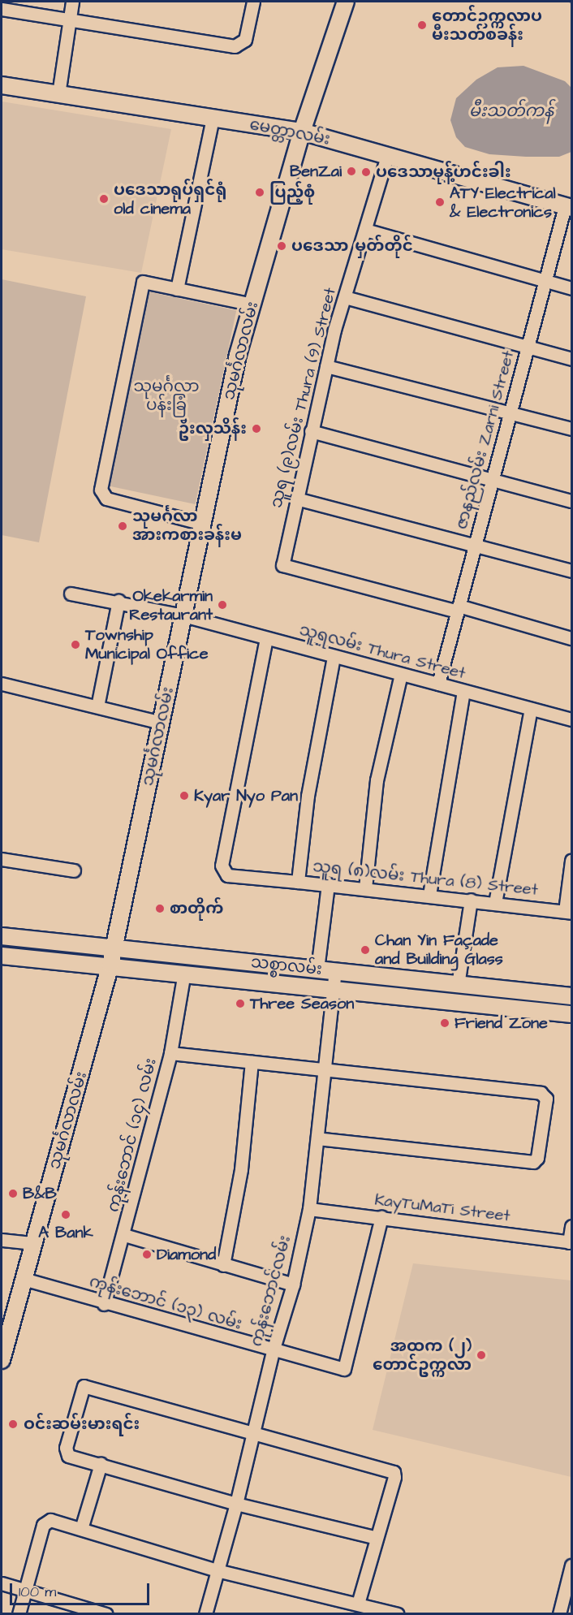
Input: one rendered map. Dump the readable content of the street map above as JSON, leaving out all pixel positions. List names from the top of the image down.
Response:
{
  "streets": {
    "main road": ["မေတ္တာလမ်း", "သုမင်္ဂလာလမ်း", "သစ္စာလမ်း"],
    "street": [
      "သူရ (၉)လမ်း Thura (9) Street",
      "ဇာနည်လမ်း Zarni Street",
      "သူရလမ်း Thura Street",
      "သူရ (၈)လမ်း Thura (8) Street",
      "ကုန်းဘောင် (၁၄) လမ်း",
      "KayTuMaTi Street",
      "ကုန်းဘောင်လမ်း",
      "ကုန်းဘောင် (၁၃) လမ်း"
    ]
  },
  "crossings": [
    ["မေတ္တာလမ်း", "သုမင်္ဂလာလမ်း"],
    ["မေတ္တာလမ်း", "သူရ (၉)လမ်း Thura (9) Street"],
    ["မေတ္တာလမ်း", "ဇာနည်လမ်း Zarni Street"],
    ["သုမင်္ဂလာလမ်း", "သူရလမ်း Thura Street"],
    ["သုမင်္ဂလာလမ်း", "သစ္စာလမ်း"],
    ["သုမင်္ဂလာလမ်း", "ကုန်းဘောင် (၁၃) လမ်း"],
    ["သူရ (၉)လမ်း Thura (9) Street", "ဇာနည်လမ်း Zarni Street"],
    ["ဇာနည်လမ်း Zarni Street", "သူရလမ်း Thura Street"],
    ["သူရလမ်း Thura Street", "သူရ (၈)လမ်း Thura (8) Street"],
    ["သစ္စာလမ်း", "ကုန်းဘောင် (၁၄) လမ်း"],
    ["သစ္စာလမ်း", "ကုန်းဘောင်လမ်း"],
    ["ကုန်းဘောင် (၁၄) လမ်း", "ကုန်းဘောင် (၁၃) လမ်း"],
    ["KayTuMaTi Street", "ကုန်းဘောင်လမ်း"],
    ["KayTuMaTi Street", "ကုန်းဘောင် (၁၃) လမ်း"],
    ["ကုန်းဘောင်လမ်း", "ကုန်းဘောင် (၁၃) လမ်း"]
  ],
  "water": ["မီးသတ်ကန်"],
  "parks": ["သုမင်္ဂလာ ပန်းခြံ"],
  "places": [
    "တောင်ဥက္ကလာပ မီးသတ်စခန်း",
    "BenZai",
    "ပဒေသာမုန့်ဟင်းခါး",
    "ပြည့်စုံ",
    "ပဒေသာရုပ်ရှင်ရုံ old cinema",
    "ATY Electrical & Electronics",
    "ပဒေသာ မှတ်တိုင်",
    "ဦးလှသိန်း",
    "သုမင်္ဂလာ အားကစားခန်းမ",
    "Okekarmin Restaurant",
    "Township Municipal Office",
    "Kyar Nyo Pan",
    "စာတိုက်",
    "Chan Yin Façade and Building Glass",
    "Three Season",
    "Friend Zone",
    "B&B",
    "A Bank",
    "Diamond",
    "အထက (၂) တောင်ဥက္ကလာ",
    "ဝင်းဆမ်းမားရင်း"
  ],
  "scale_bar": "100 m"
}
